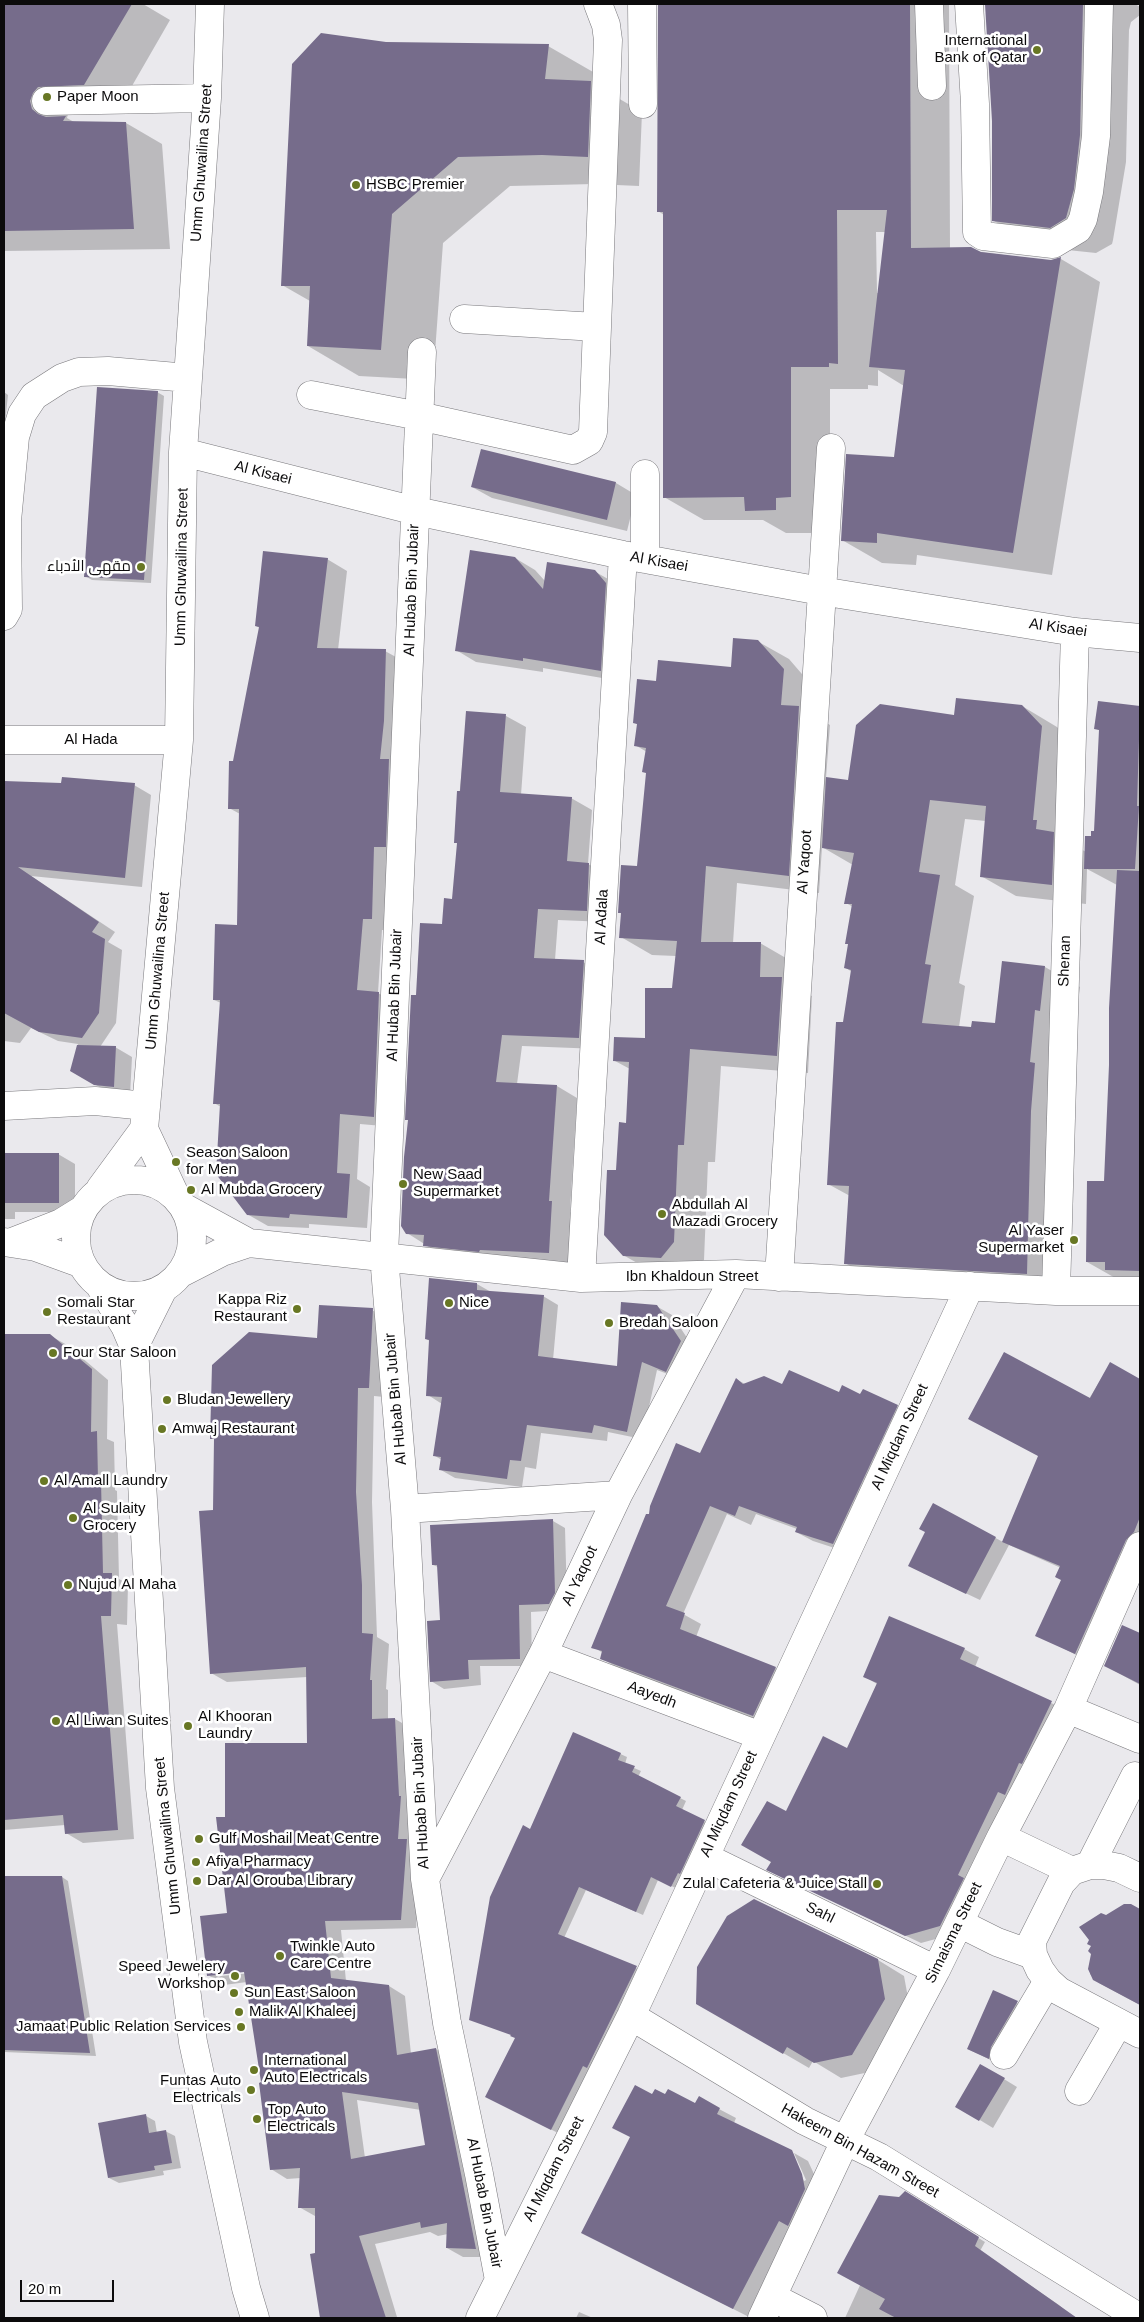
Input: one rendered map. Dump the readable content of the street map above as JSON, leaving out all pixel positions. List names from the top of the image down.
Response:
{
  "streets": {
    "street": [
      "Umm Ghuwailina Street",
      "Al Kisaei",
      "Al Hubab Bin Jubair",
      "Al Hada",
      "Al Yaqoot",
      "Al Adala",
      "Shenan",
      "Ibn Khaldoun Street",
      "Al Miqdam Street",
      "Aayedh",
      "Sahl",
      "Simaisma Street",
      "Hakeem Bin Hazam Street"
    ]
  },
  "crossings": [
    ["Umm Ghuwailina Street", "Al Kisaei"],
    ["Umm Ghuwailina Street", "Al Hada"],
    ["Umm Ghuwailina Street", "Ibn Khaldoun Street"],
    ["Al Kisaei", "Al Hubab Bin Jubair"],
    ["Al Kisaei", "Al Yaqoot"],
    ["Al Kisaei", "Al Adala"],
    ["Al Kisaei", "Shenan"],
    ["Al Hubab Bin Jubair", "Al Yaqoot"],
    ["Al Hubab Bin Jubair", "Ibn Khaldoun Street"],
    ["Al Hubab Bin Jubair", "Al Miqdam Street"],
    ["Al Yaqoot", "Ibn Khaldoun Street"],
    ["Al Yaqoot", "Aayedh"],
    ["Al Adala", "Ibn Khaldoun Street"],
    ["Shenan", "Ibn Khaldoun Street"],
    ["Ibn Khaldoun Street", "Al Miqdam Street"],
    ["Al Miqdam Street", "Aayedh"],
    ["Al Miqdam Street", "Sahl"],
    ["Al Miqdam Street", "Hakeem Bin Hazam Street"],
    ["Sahl", "Simaisma Street"],
    ["Simaisma Street", "Hakeem Bin Hazam Street"]
  ],
  "places": [
    "International Bank of Qatar",
    "Paper Moon",
    "HSBC Premier",
    "مقهى الأدباء",
    "Season Saloon for Men",
    "New Saad Supermarket",
    "Al Mubda Grocery",
    "Abdullah Al Mazadi Grocery",
    "Al Yaser Supermarket",
    "Nice",
    "Kappa Riz Restaurant",
    "Somali Star Restaurant",
    "Bredah Saloon",
    "Four Star Saloon",
    "Bludan Jewellery",
    "Amwaj Restaurant",
    "Al Amall Laundry",
    "Al Sulaity Grocery",
    "Nujud Al Maha",
    "Al Liwan Suites",
    "Al Khooran Laundry",
    "Gulf Moshail Meat Centre",
    "Afiya Pharmacy",
    "Dar Al Orouba Library",
    "Zulal Cafeteria & Juice Stall",
    "Twinkle Auto Care Centre",
    "Speed Jewelery Workshop",
    "Sun East Saloon",
    "Malik Al Khaleej",
    "Jamaat Public Relation Services",
    "International Auto Electricals",
    "Funtas Auto Electricals",
    "Top Auto Electricals"
  ],
  "scale_bar": "20 m"
}
